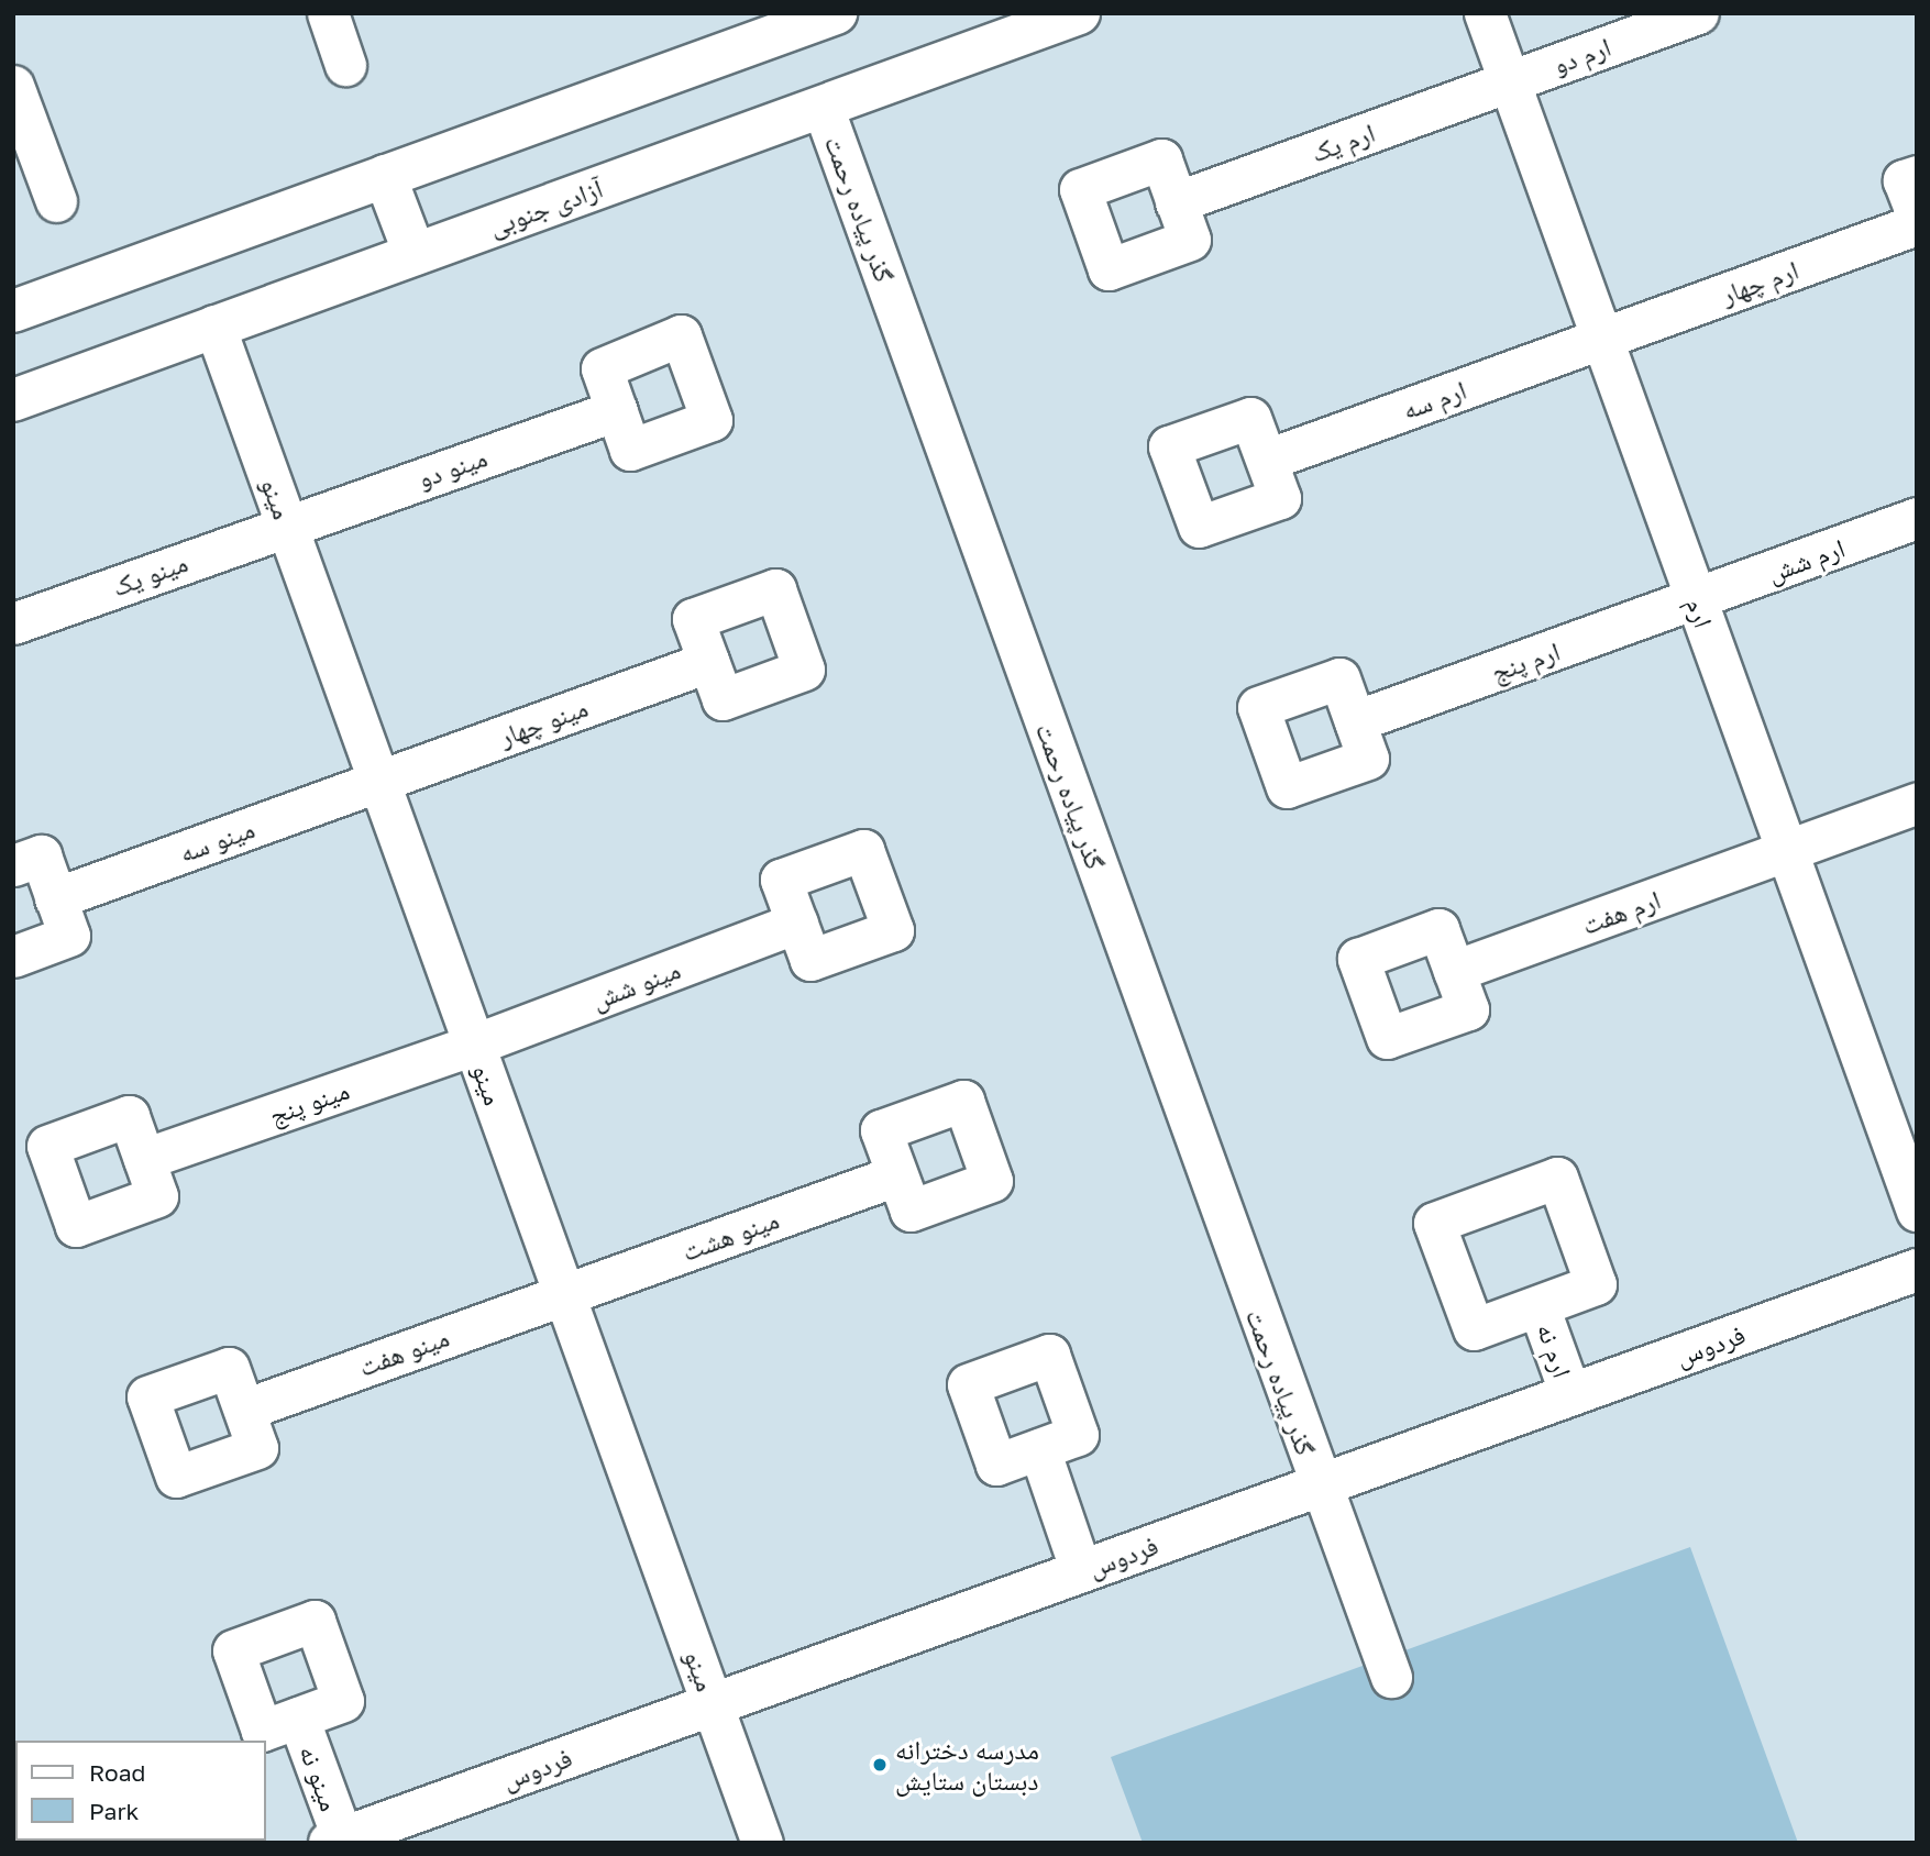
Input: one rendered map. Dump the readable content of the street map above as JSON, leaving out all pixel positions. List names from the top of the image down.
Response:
{
  "streets": {
    "main road": ["آزادی جنوبی", "فردوس"],
    "street": [
      "ارم دو",
      "ارم یک",
      "گذر پیاده رحمت",
      "ارم چهار",
      "ارم سه",
      "مینو دو",
      "مینو",
      "ارم شش",
      "مینو یک",
      "ارم",
      "ارم پنج",
      "مینو چهار",
      "مینو سه",
      "ارم هفت",
      "مینو شش",
      "مینو پنج",
      "مینو هشت",
      "ارم نه",
      "مینو هفت",
      "مینو نه"
    ]
  },
  "crossings": [
    ["ارم دو", "ارم یک"],
    ["ارم دو", "ارم"],
    ["ارم یک", "ارم"],
    ["آزادی جنوبی", "گذر پیاده رحمت"],
    ["آزادی جنوبی", "مینو"],
    ["گذر پیاده رحمت", "فردوس"],
    ["ارم چهار", "ارم سه"],
    ["ارم چهار", "ارم"],
    ["ارم سه", "ارم"],
    ["مینو دو", "مینو"],
    ["مینو دو", "مینو یک"],
    ["مینو", "مینو یک"],
    ["مینو", "مینو چهار"],
    ["مینو", "مینو سه"],
    ["مینو", "مینو شش"],
    ["مینو", "مینو پنج"],
    ["مینو", "مینو هشت"],
    ["مینو", "فردوس"],
    ["مینو", "مینو هفت"],
    ["ارم شش", "ارم"],
    ["ارم شش", "ارم پنج"],
    ["ارم", "ارم پنج"],
    ["ارم", "ارم هفت"],
    ["مینو چهار", "مینو سه"],
    ["مینو شش", "مینو پنج"],
    ["مینو هشت", "مینو هفت"],
    ["فردوس", "ارم نه"],
    ["فردوس", "مینو نه"]
  ],
  "places": ["مدرسه دخترانه دبستان ستایش"],
  "legend": ["Road", "Park"]
}
